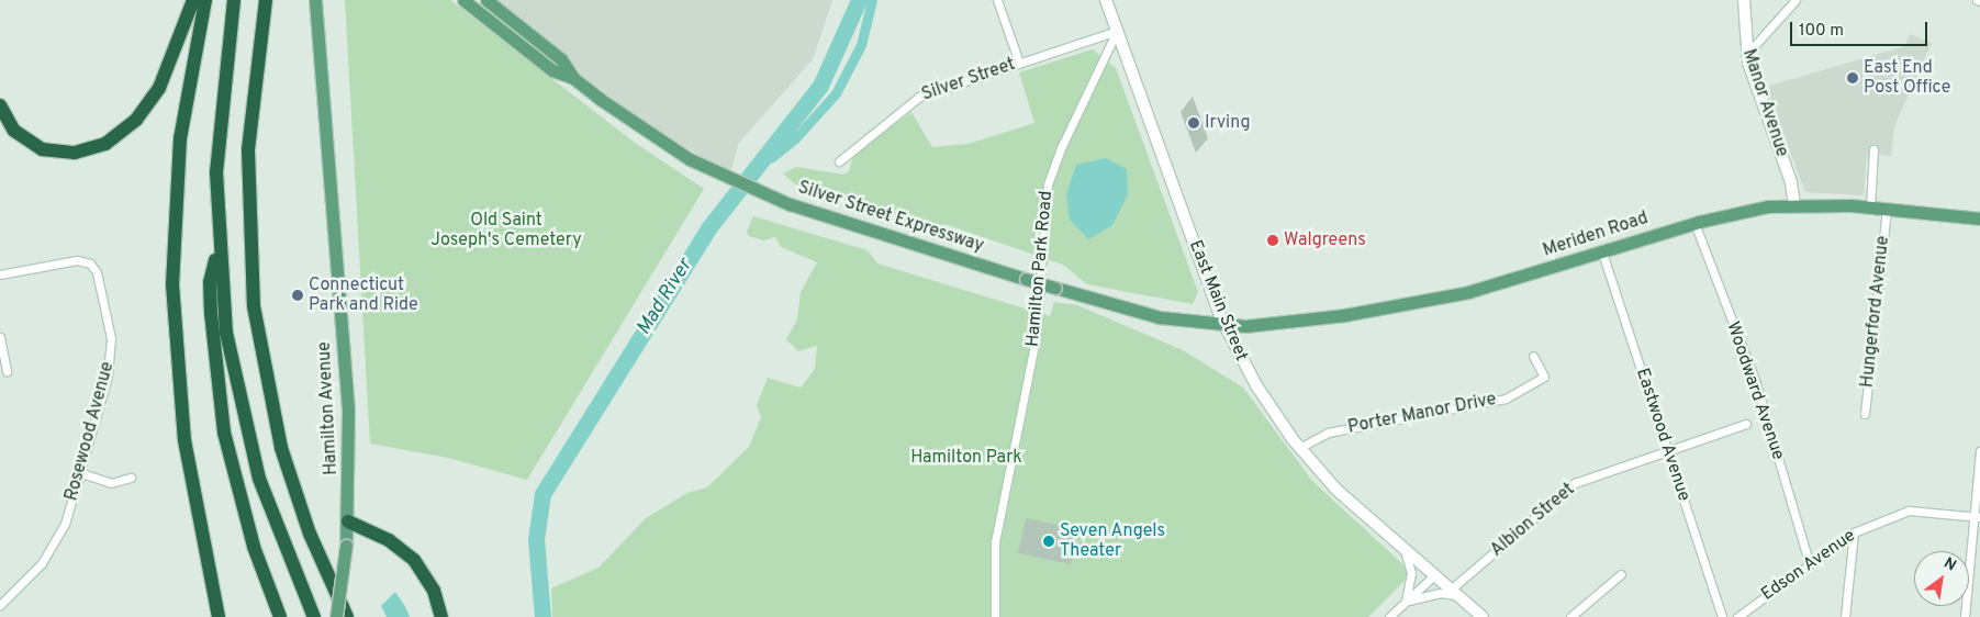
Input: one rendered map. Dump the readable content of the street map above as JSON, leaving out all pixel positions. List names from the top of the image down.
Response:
{
  "streets": {
    "main road": [
      "Manor Avenue",
      "Silver Street Expressway",
      "Meriden Road",
      "East Main Street",
      "Hamilton Avenue"
    ],
    "street": [
      "Silver Street",
      "Hamilton Park Road",
      "Hungerford Avenue",
      "Woodward Avenue",
      "Porter Manor Drive",
      "Rosewood Avenue",
      "Eastwood Avenue",
      "Albion Street",
      "Edson Avenue"
    ]
  },
  "crossings": [
    ["Silver Street", "Hamilton Park Road"],
    ["Silver Street", "East Main Street"],
    ["Manor Avenue", "Meriden Road"],
    ["Silver Street Expressway", "Meriden Road"],
    ["Silver Street Expressway", "East Main Street"],
    ["Meriden Road", "East Main Street"],
    ["Meriden Road", "Hungerford Avenue"],
    ["Meriden Road", "Woodward Avenue"],
    ["Meriden Road", "Eastwood Avenue"],
    ["Hamilton Park Road", "East Main Street"],
    ["East Main Street", "Porter Manor Drive"],
    ["East Main Street", "Albion Street"],
    ["Woodward Avenue", "Edson Avenue"],
    ["Eastwood Avenue", "Albion Street"]
  ],
  "water": ["Mad River"],
  "parks": ["Old Saint Joseph's Cemetery", "Hamilton Park"],
  "places": [
    "East End Post Office",
    "Irving",
    "Walgreens",
    "Connecticut Park and Ride",
    "Seven Angels Theater"
  ],
  "scale_bar": "100 m",
  "north": "top right"
}
